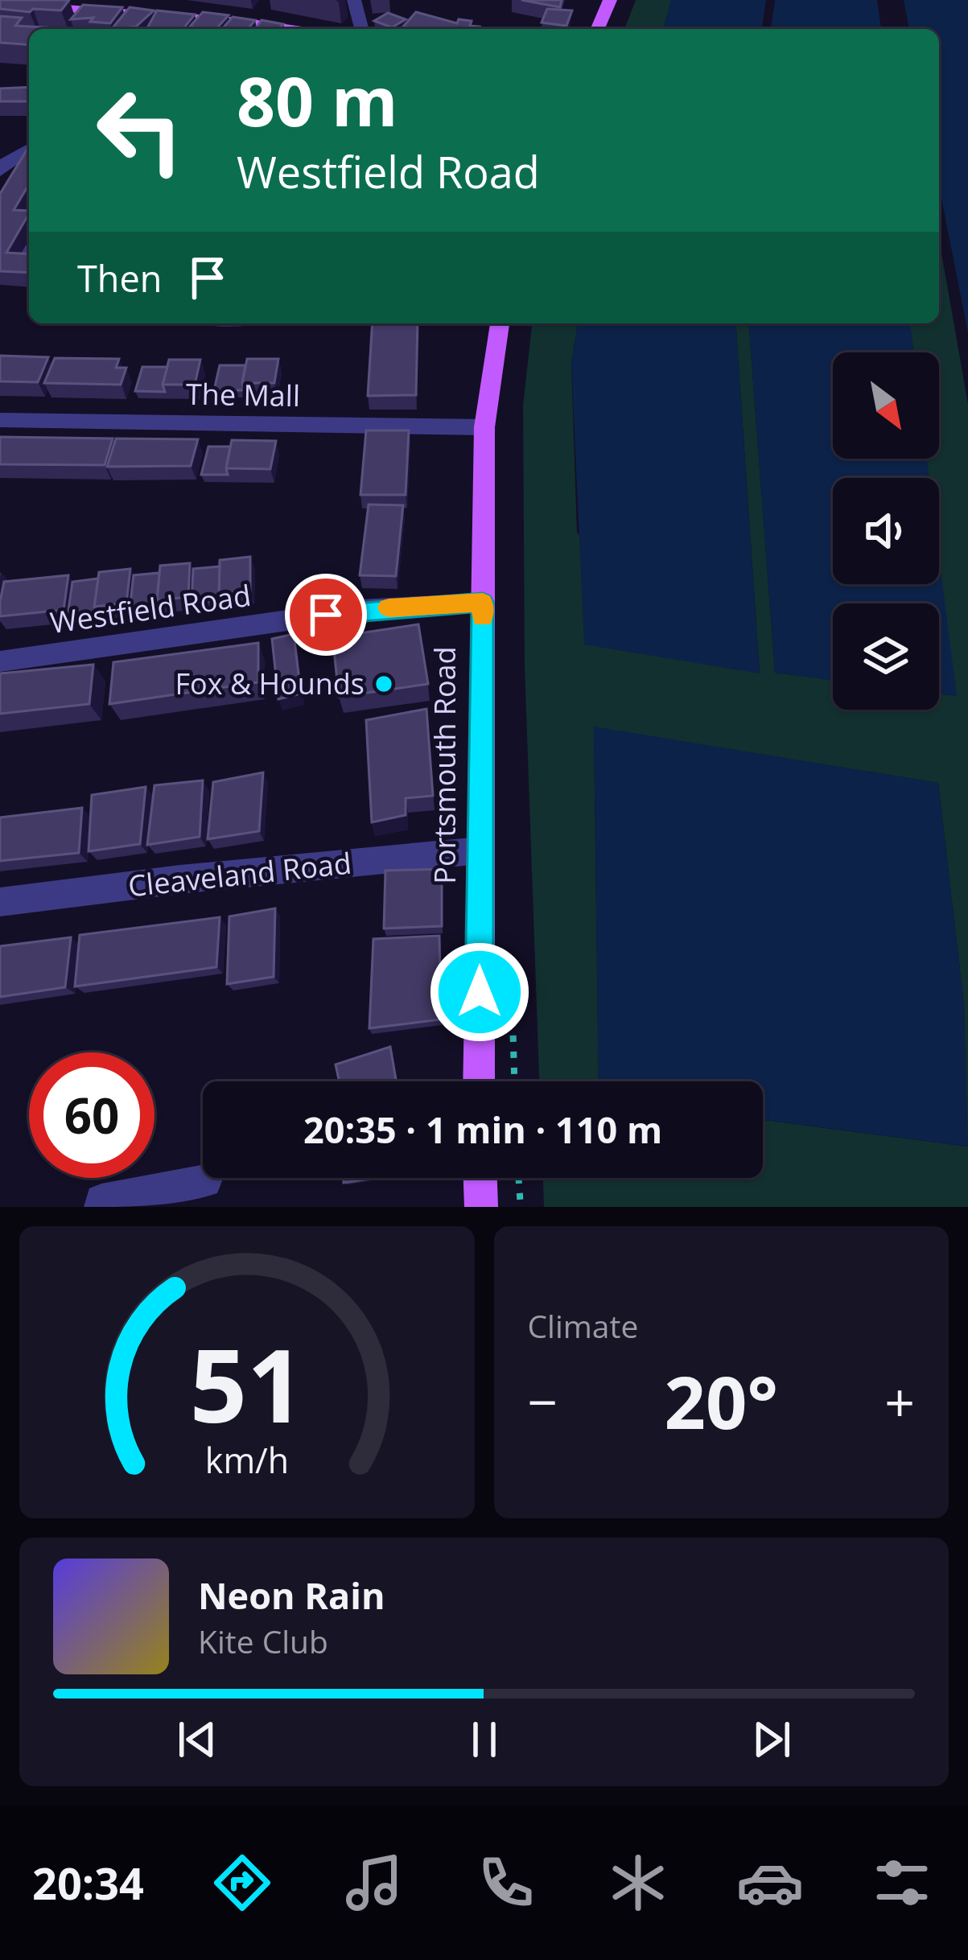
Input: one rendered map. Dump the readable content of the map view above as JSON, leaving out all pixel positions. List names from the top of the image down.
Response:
{
  "streets": {
    "main road": ["Portsmouth Road"],
    "street": ["The Mall", "Westfield Road", "Cleaveland Road"]
  },
  "crossings": [
    ["The Mall", "Portsmouth Road"],
    ["Westfield Road", "Portsmouth Road"],
    ["Portsmouth Road", "Cleaveland Road"]
  ],
  "places": ["Fox & Hounds"],
  "north": "bottom right",
  "page": {
    "turn": ["80 m", "Westfield Road"],
    "then": "Then",
    "limit": "60",
    "trip": "20:35 · 1 min · 110 m",
    "tile": "Climate",
    "heat": ["−", "20°", "+"],
    "song": ["Neon Rain", "Kite Club"],
    "tabs": "20:34",
    "gauge": ["51", "km/h"]
  }
}
